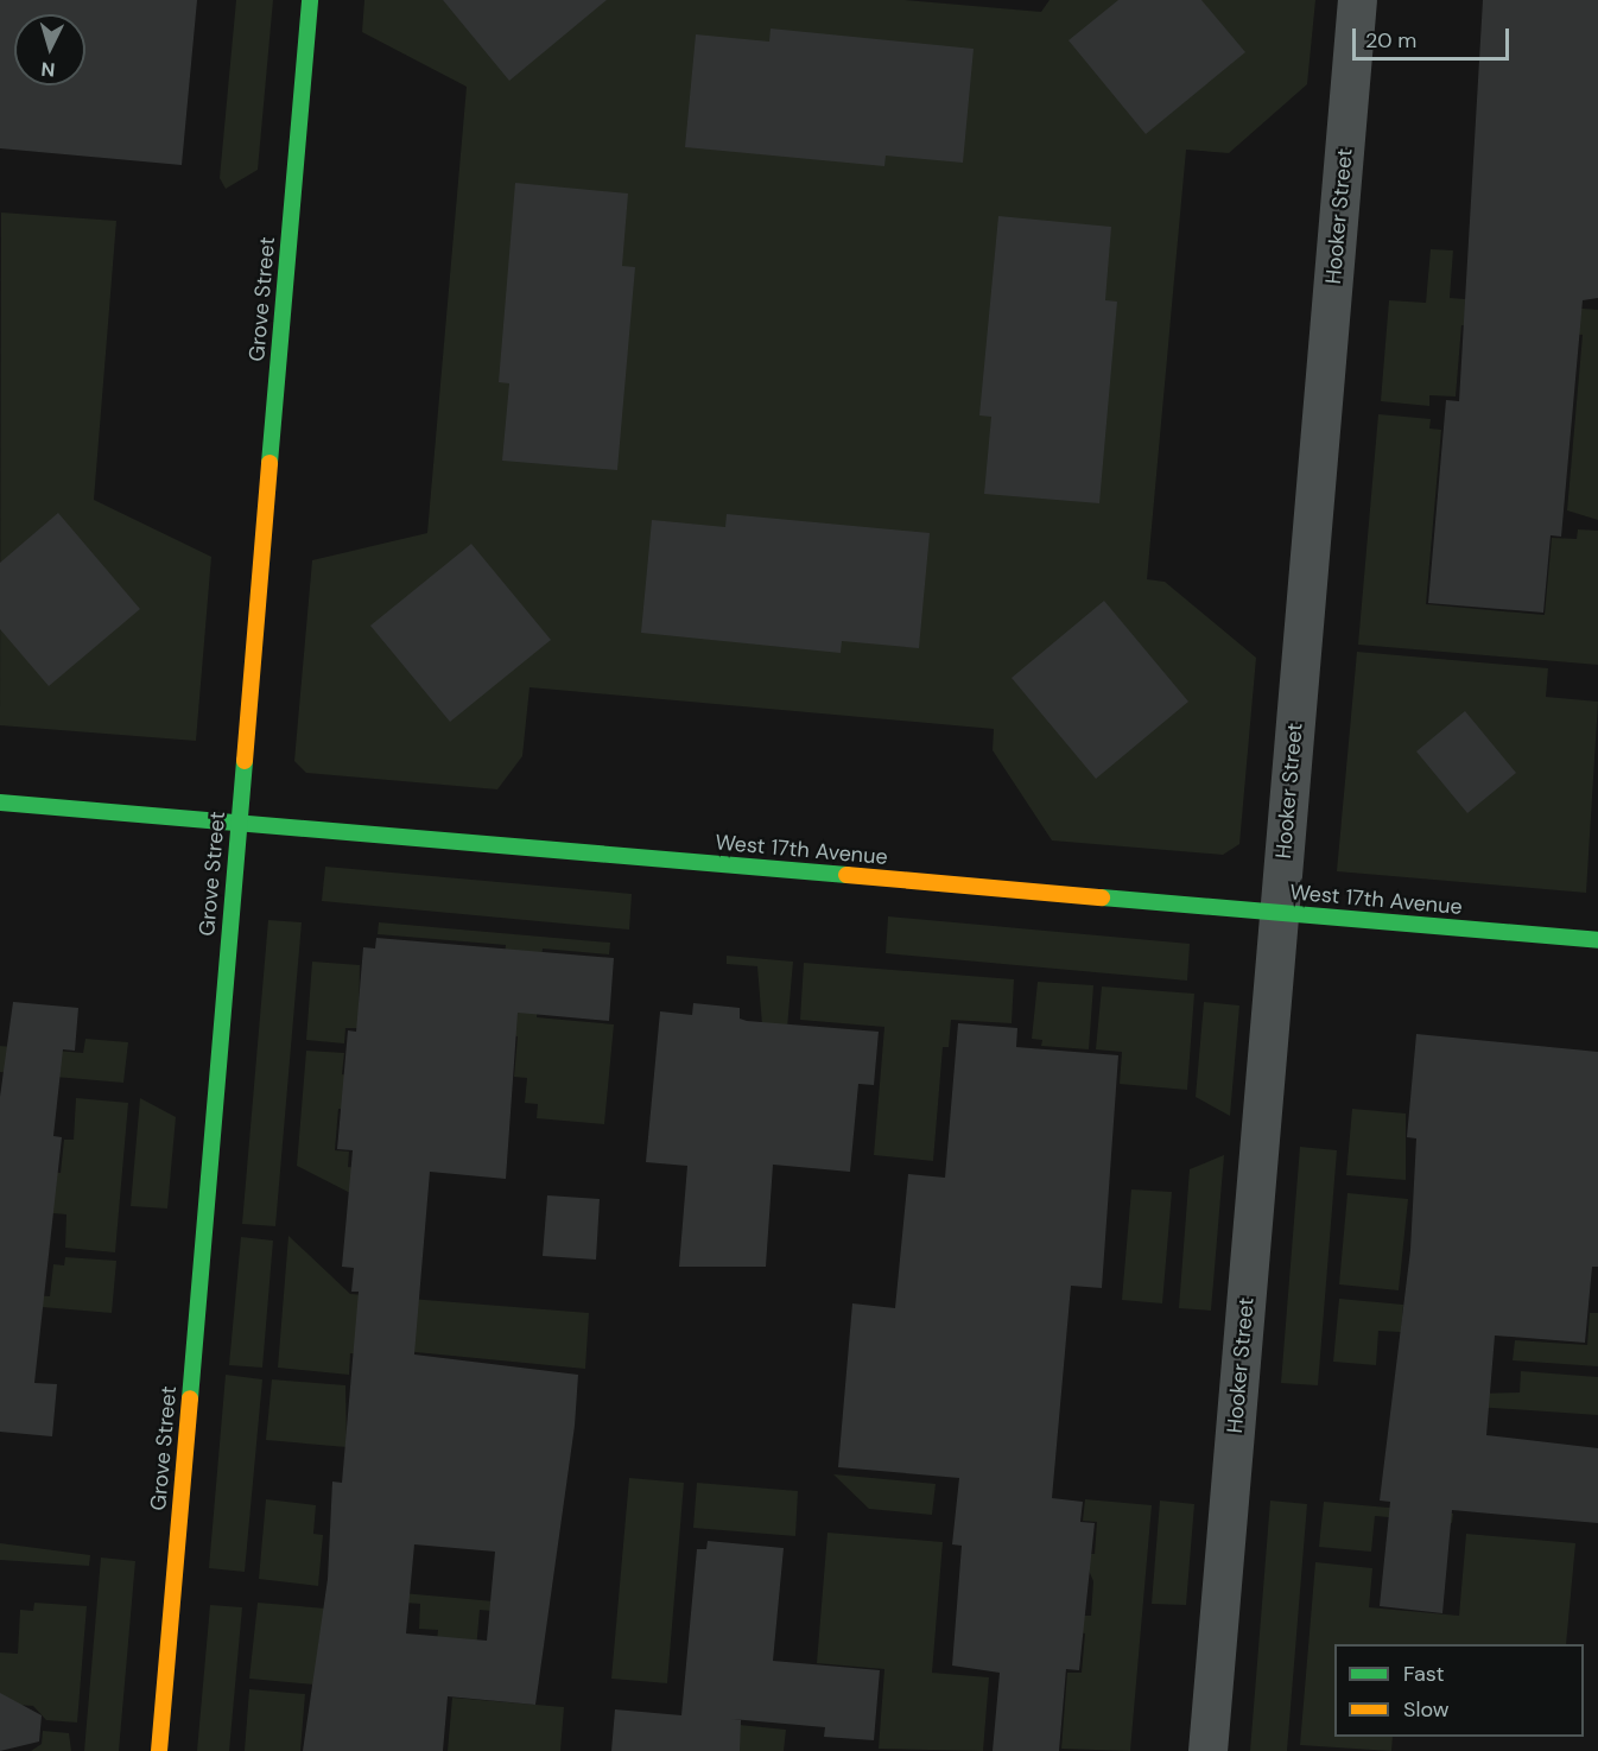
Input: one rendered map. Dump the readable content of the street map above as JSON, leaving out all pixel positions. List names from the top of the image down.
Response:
{
  "streets": {
    "street": ["Hooker Street", "Grove Street", "West 17th Avenue"]
  },
  "crossings": [
    ["Hooker Street", "West 17th Avenue"],
    ["Grove Street", "West 17th Avenue"]
  ],
  "legend": ["Fast", "Slow"],
  "scale_bar": "20 m",
  "north": "bottom"
}
